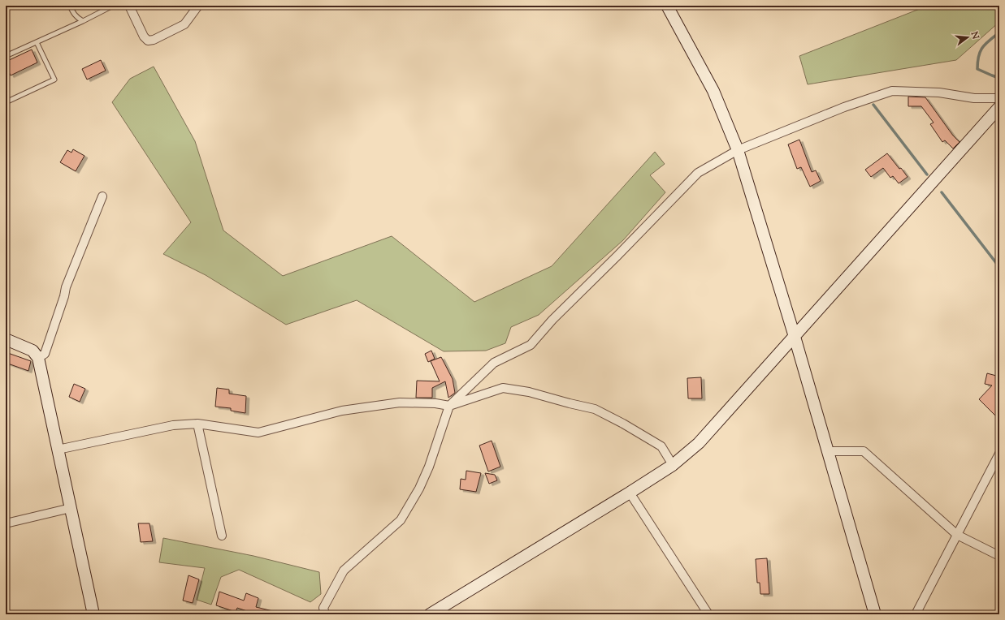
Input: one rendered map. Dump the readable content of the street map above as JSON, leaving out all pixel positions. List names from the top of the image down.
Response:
{
  "north": "right"
}
